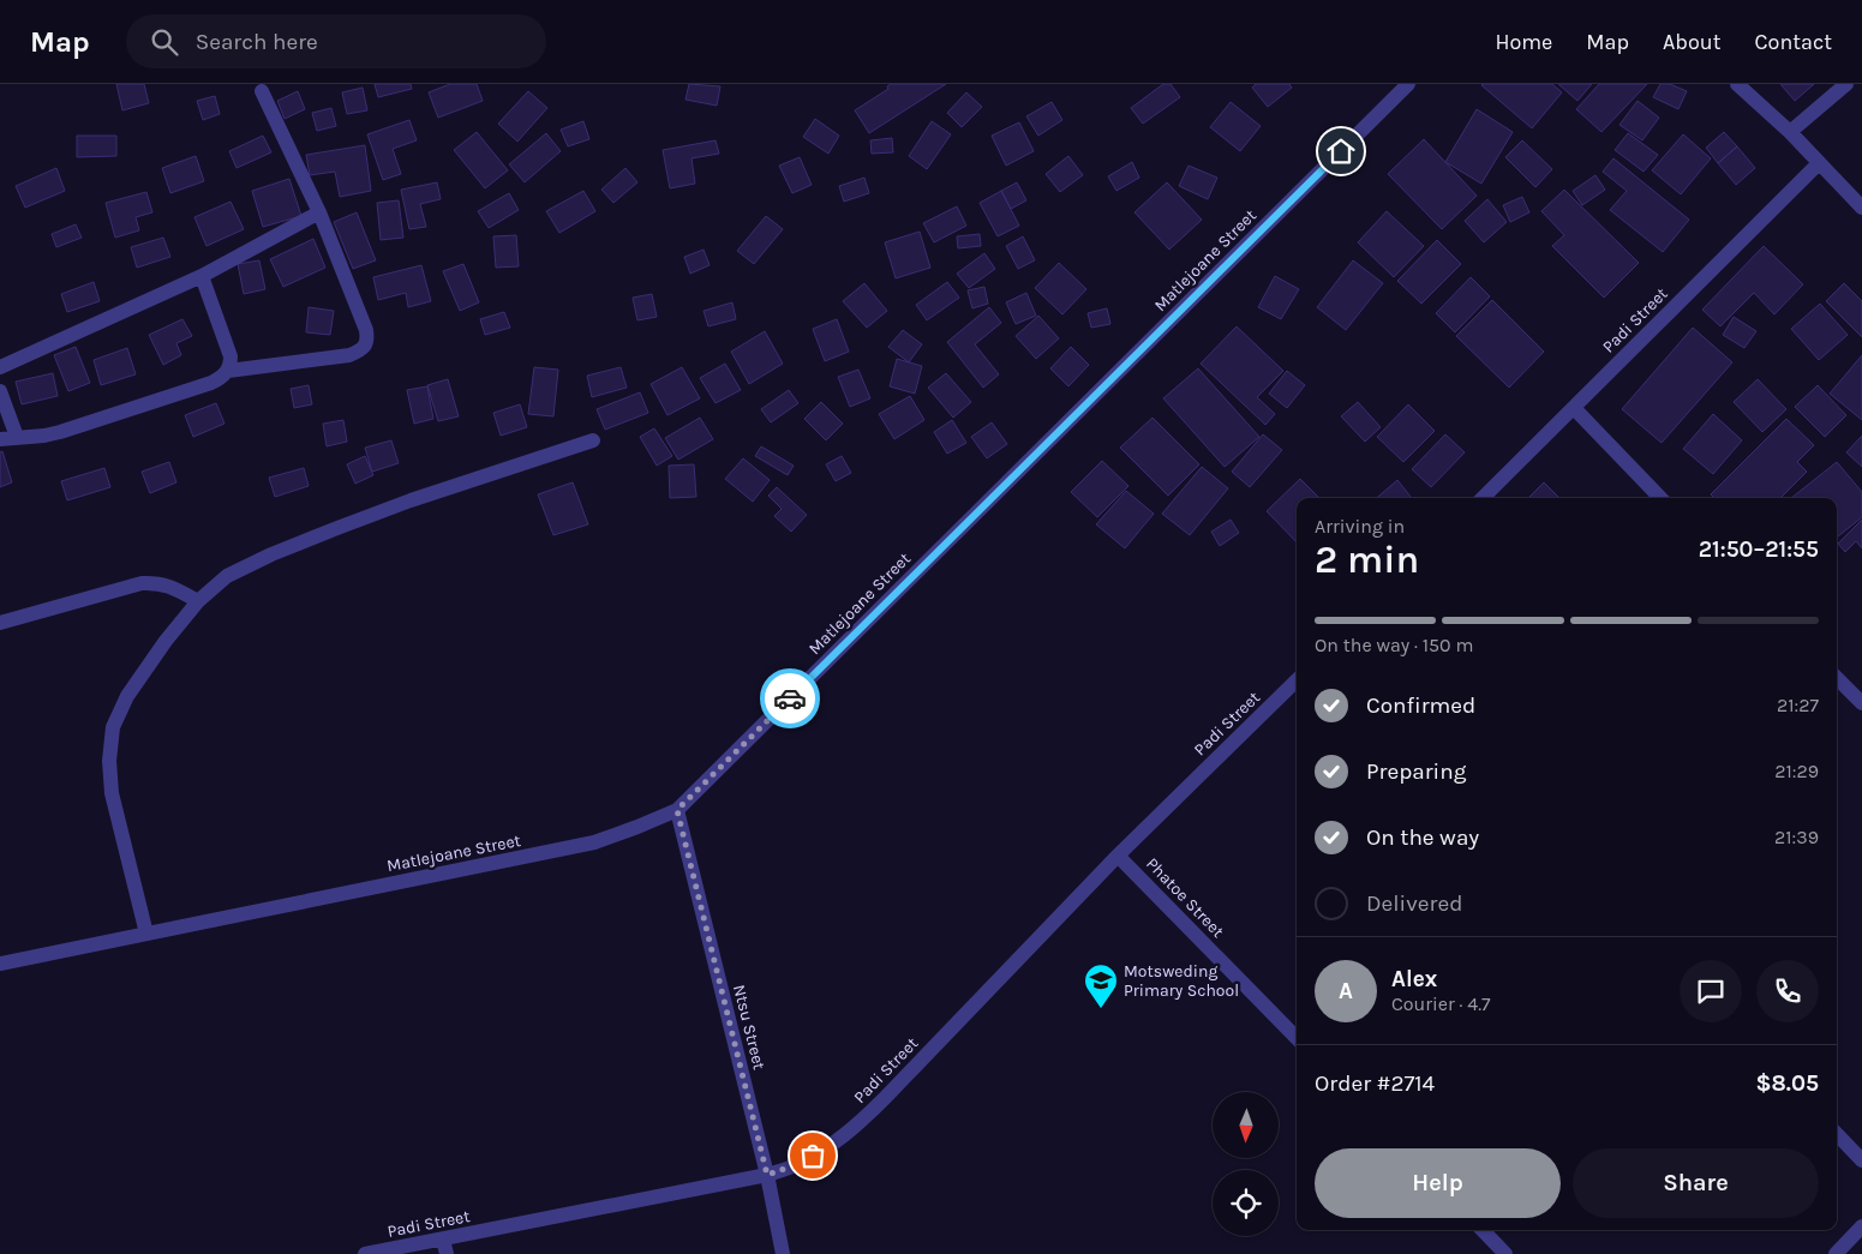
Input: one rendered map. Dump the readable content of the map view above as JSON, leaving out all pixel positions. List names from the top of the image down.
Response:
{
  "streets": {
    "street": [
      "Matlejoane Street",
      "Padi Street",
      "Phatoe Street",
      "Ntsu Street"
    ]
  },
  "crossings": [
    ["Matlejoane Street", "Ntsu Street"],
    ["Padi Street", "Phatoe Street"],
    ["Padi Street", "Ntsu Street"]
  ],
  "places": {
    "school or university": ["Motsweding Primary School"]
  },
  "north": "bottom",
  "page": {
    "header": "Map",
    "search": "Search here",
    "nav": [
      "Home",
      "Map",
      "About",
      "Contact"
    ],
    "heading": ["2 min", "Arriving in", "21:50–21:55"],
    "panel": [
      "Alex",
      "Courier · 4.7",
      "Order #2714",
      "$8.05"
    ],
    "bar": "On the way · 150 m",
    "list": [
      ["Confirmed", "21:27"],
      ["Preparing", "21:29"],
      ["On the way", "21:39"],
      "Delivered"
    ],
    "round": "A",
    "buttons": ["Help", "Share"]
  }
}
